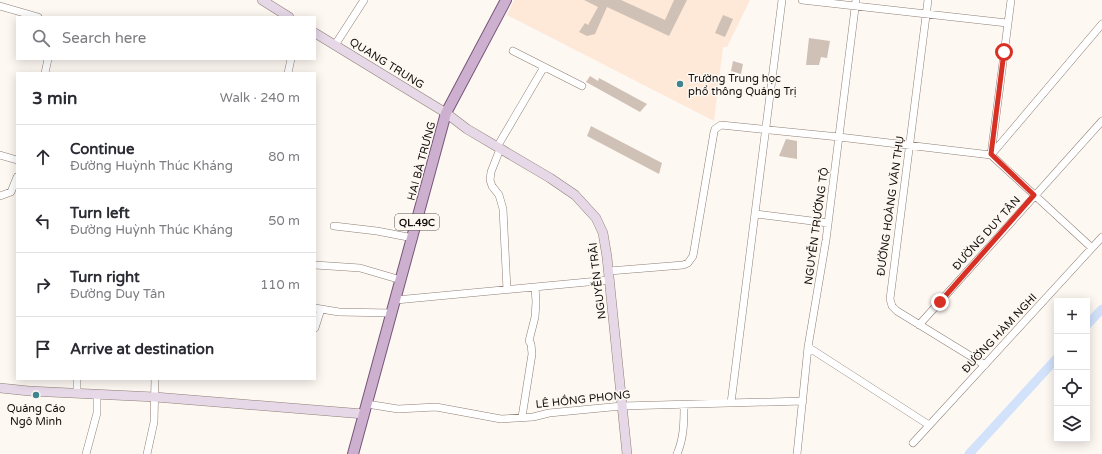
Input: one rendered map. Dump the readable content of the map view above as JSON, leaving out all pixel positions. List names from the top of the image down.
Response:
{
  "streets": {
    "main road": ["HAI BÀ TRƯNG", "QL.49C"],
    "street": [
      "QUANG TRUNG",
      "ĐƯỜNG HOÀNG VĂN THỤ",
      "NGUYỄN TRƯỜNG TỘ",
      "ĐƯỜNG DUY TÂN",
      "NGUYỄN TRÃI",
      "ĐƯỜNG HÀM NGHI",
      "LÊ HỒNG PHONG"
    ]
  },
  "crossings": [
    ["QUANG TRUNG", "HAI BÀ TRƯNG"],
    ["QUANG TRUNG", "NGUYỄN TRÃI"],
    ["HAI BÀ TRƯNG", "NGUYỄN TRÃI"],
    ["HAI BÀ TRƯNG", "LÊ HỒNG PHONG"],
    ["ĐƯỜNG HOÀNG VĂN THỤ", "ĐƯỜNG DUY TÂN"],
    ["ĐƯỜNG HOÀNG VĂN THỤ", "ĐƯỜNG HÀM NGHI"],
    ["NGUYỄN TRƯỜNG TỘ", "LÊ HỒNG PHONG"],
    ["NGUYỄN TRÃI", "LÊ HỒNG PHONG"]
  ],
  "places": ["Trường Trung học phổ thông Quảng Trị", "Quảng Cáo Ngô Minh"],
  "page": {
    "search": "Search here",
    "heading": ["3 min", "Walk · 240 m"],
    "list": [
      ["Continue", "Đường Huỳnh Thúc Kháng", "80 m"],
      ["Turn left", "Đường Huỳnh Thúc Kháng", "50 m"],
      ["Turn right", "Đường Duy Tân", "110 m"],
      "Arrive at destination"
    ],
    "map_buttons": ["+", "−"]
  }
}
